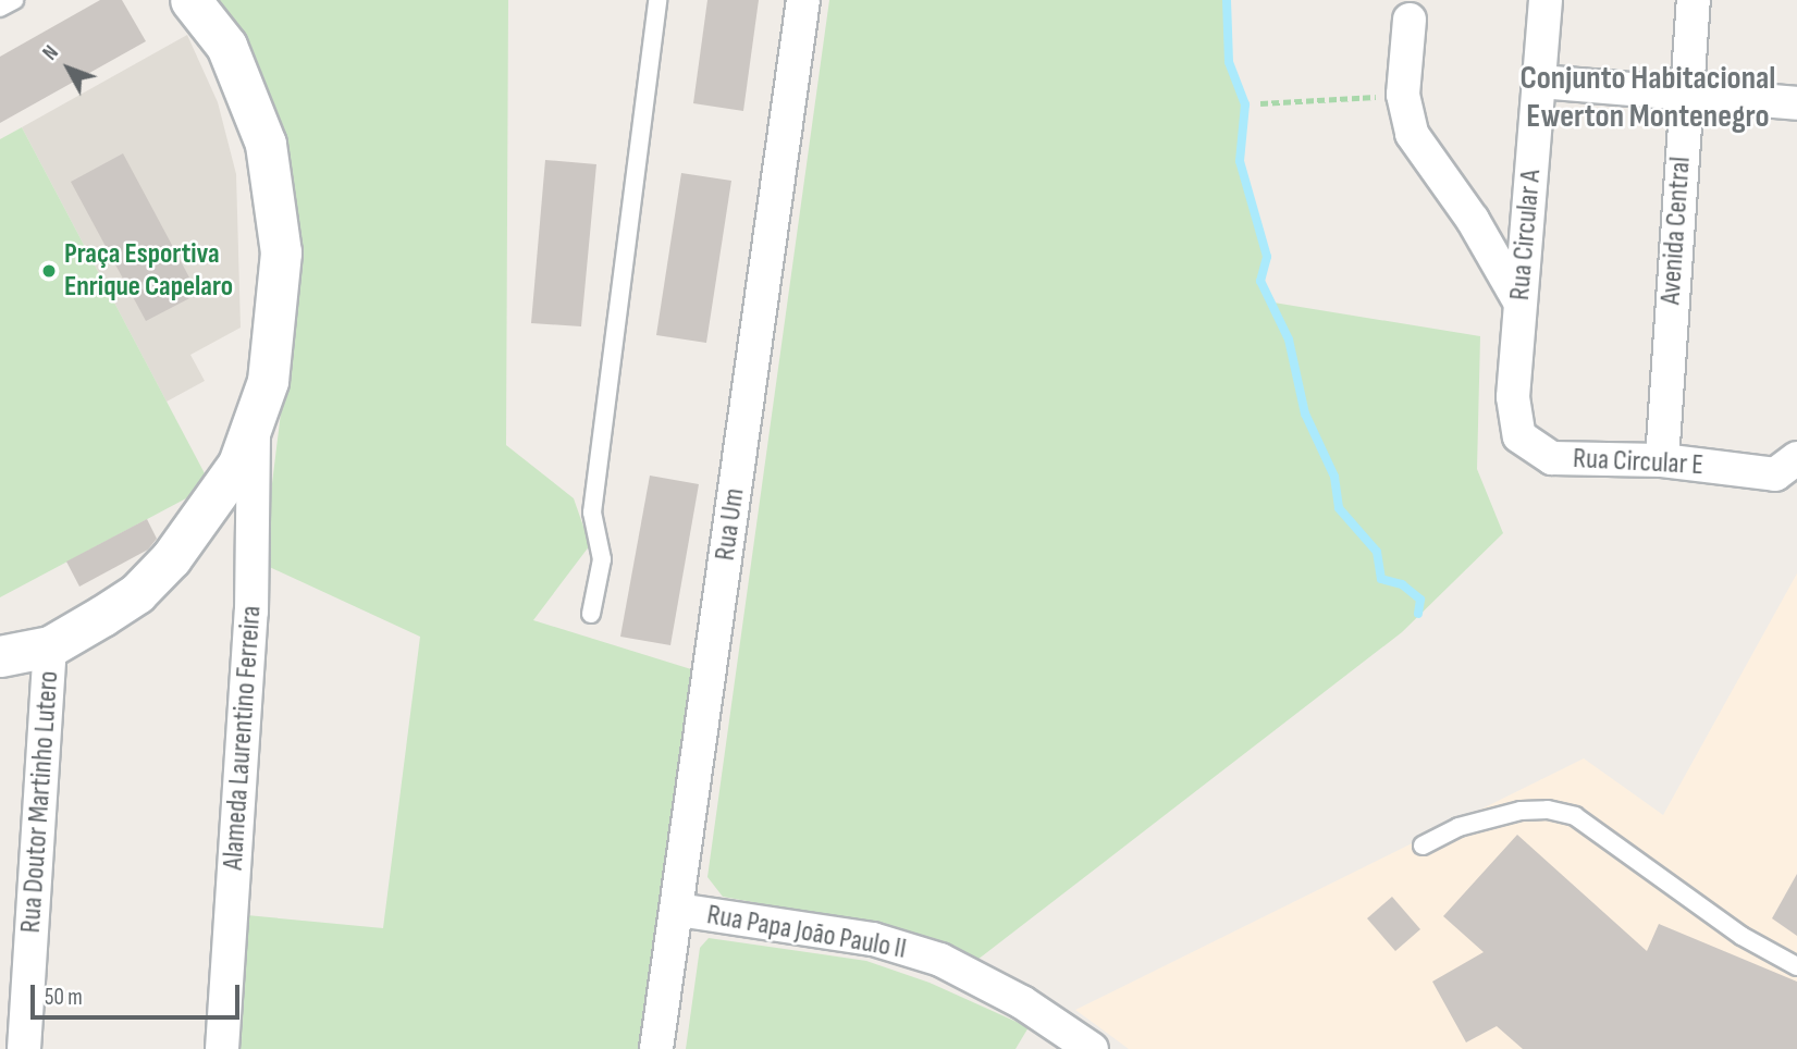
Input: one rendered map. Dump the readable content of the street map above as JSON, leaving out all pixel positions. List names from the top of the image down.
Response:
{
  "streets": {
    "street": [
      "Avenida Central",
      "Rua Circular A",
      "Rua Circular E",
      "Rua Um",
      "Alameda Laurentino Ferreira",
      "Rua Doutor Martinho Lutero",
      "Rua Papa João Paulo II"
    ]
  },
  "crossings": [
    ["Avenida Central", "Rua Circular E"],
    ["Rua Circular A", "Rua Circular E"],
    ["Rua Um", "Rua Papa João Paulo II"]
  ],
  "districts": ["Conjunto Habitacional Ewerton Montenegro"],
  "places": ["Praça Esportiva Enrique Capelaro"],
  "scale_bar": "50 m",
  "north": "top left"
}
